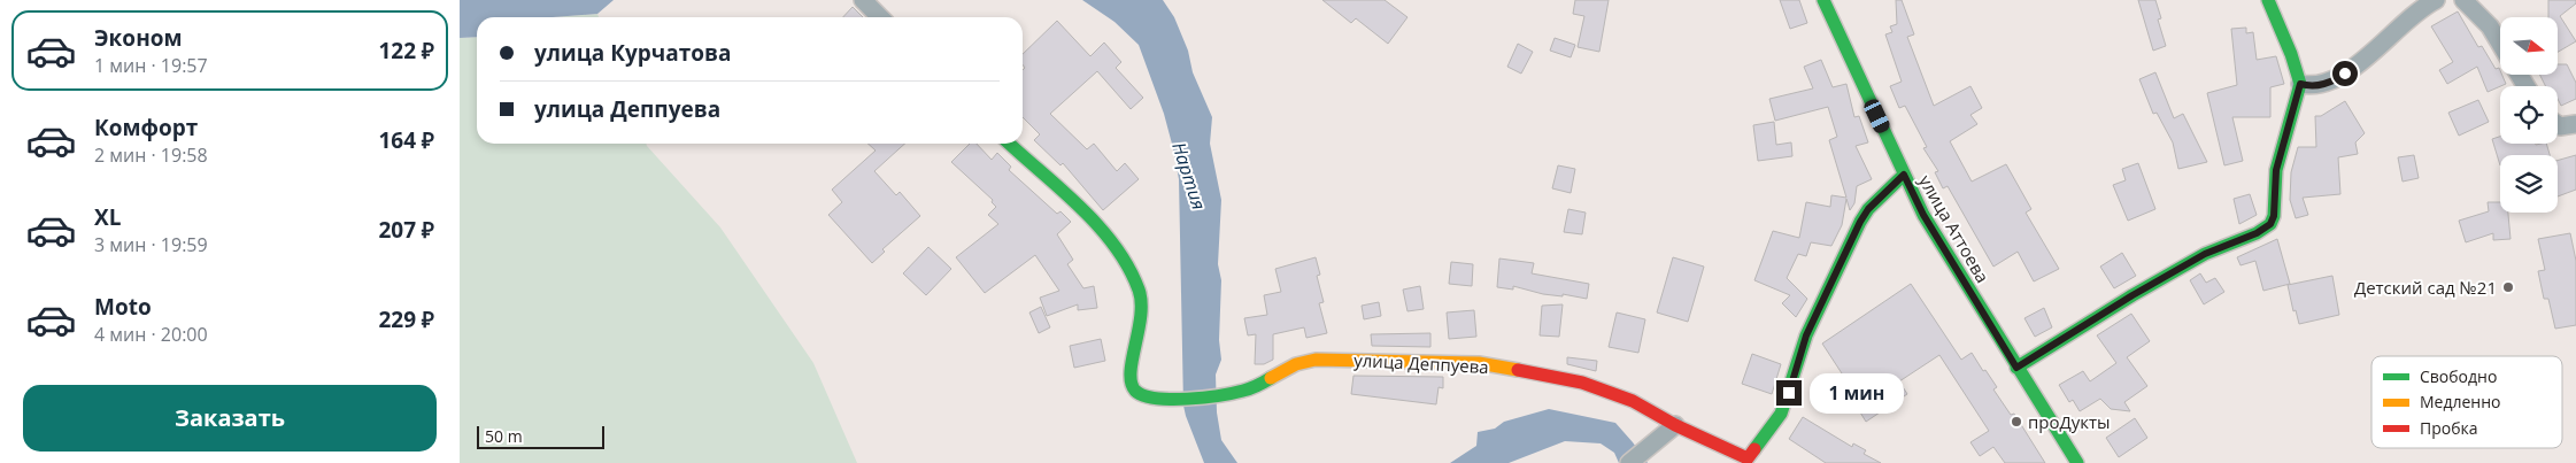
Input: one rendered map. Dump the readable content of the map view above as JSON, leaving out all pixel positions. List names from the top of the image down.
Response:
{
  "streets": {
    "street": ["улица Аттоева", "улица Деппуева"]
  },
  "crossings": [
    ["улица Аттоева", "улица Деппуева"]
  ],
  "water": ["Нартия"],
  "places": ["Детский сад №21", "проДукты"],
  "legend": ["Свободно", "Медленно", "Пробка"],
  "scale_bar": "50 m",
  "north": "right",
  "page": {
    "list": [
      {
        "name": "Эконом",
        "note": "1 мин · 19:57",
        "value": "122 ₽"
      },
      {
        "name": "Комфорт",
        "note": "2 мин · 19:58",
        "value": "164 ₽"
      },
      {
        "name": "XL",
        "note": "3 мин · 19:59",
        "value": "207 ₽"
      },
      {
        "name": "Moto",
        "note": "4 мин · 20:00",
        "value": "229 ₽"
      }
    ],
    "banner": ["улица Курчатова", "улица Деппуева"],
    "buttons": "Заказать",
    "bubble": "1 мин",
    "scale": "50 m"
  }
}
